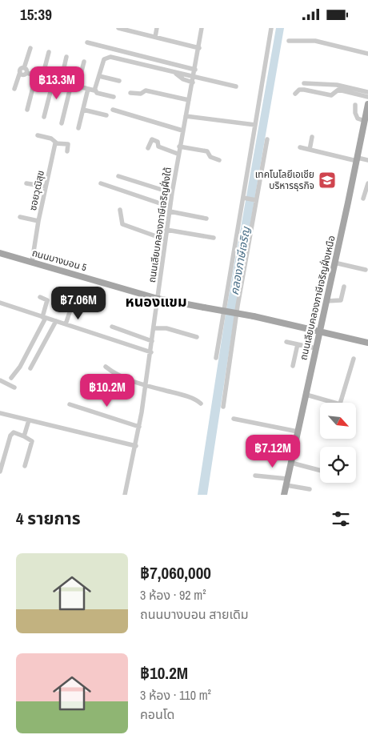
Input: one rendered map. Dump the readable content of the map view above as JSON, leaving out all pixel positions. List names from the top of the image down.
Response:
{
  "streets": {
    "main road": ["ถนนบางบอน 5", "ถนนเลียบคลองภาษีเจริญฝั่งเหนือ"],
    "street": ["ซอยวุฒิสุข", "ถนนเลียบคลองภาษีเจริญฝั่งใต้"]
  },
  "crossings": [
    ["ซอยวุฒิสุข", "ถนนบางบอน 5"],
    ["ถนนเลียบคลองภาษีเจริญฝั่งใต้", "ถนนบางบอน 5"],
    ["ถนนบางบอน 5", "ถนนเลียบคลองภาษีเจริญฝั่งเหนือ"]
  ],
  "districts": ["หนองแขม"],
  "water": ["คลองภาษีเจริญ"],
  "places": {
    "school or university": ["เทคโนโลยีเอเชีย บริหารธุรกิจ"]
  },
  "north": "bottom right",
  "page": {
    "status": "15:39",
    "price": [
      "฿13.3M",
      "฿7.06M",
      "฿10.2M",
      "฿7.12M"
    ],
    "heading": "4 รายการ",
    "list": [
      {
        "name": "฿7,060,000",
        "note": "3 ห้อง · 92 m² · ถนนบางบอน สายเดิม"
      },
      {
        "name": "฿10.2M",
        "note": "3 ห้อง · 110 m² · คอนโด"
      }
    ]
  }
}
